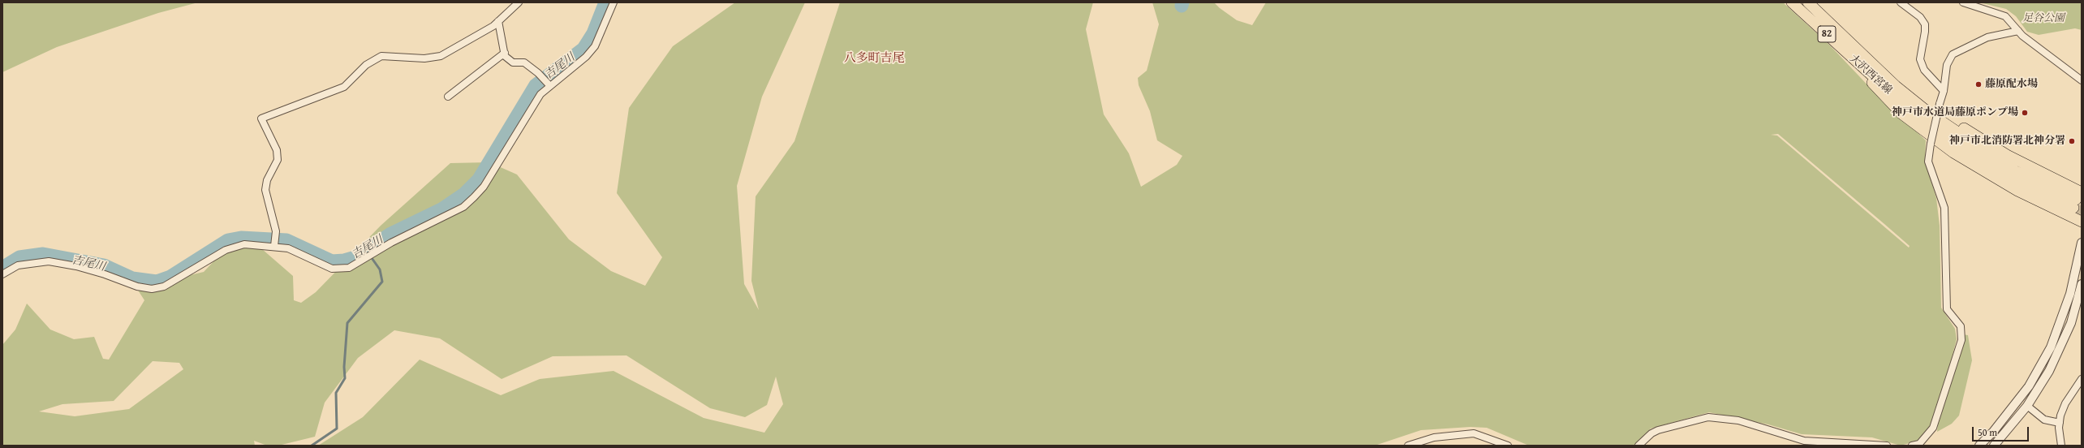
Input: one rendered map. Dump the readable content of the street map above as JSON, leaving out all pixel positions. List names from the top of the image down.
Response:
{
  "streets": {
    "main road": ["82", "大沢西宮線"]
  },
  "districts": ["八多町吉尾"],
  "water": ["吉尾川"],
  "parks": ["足谷公園"],
  "places": ["藤原配水場", "神戸市水道局藤原ポンプ場", "神戸市北消防署北神分署"],
  "scale_bar": "50 m"
}
